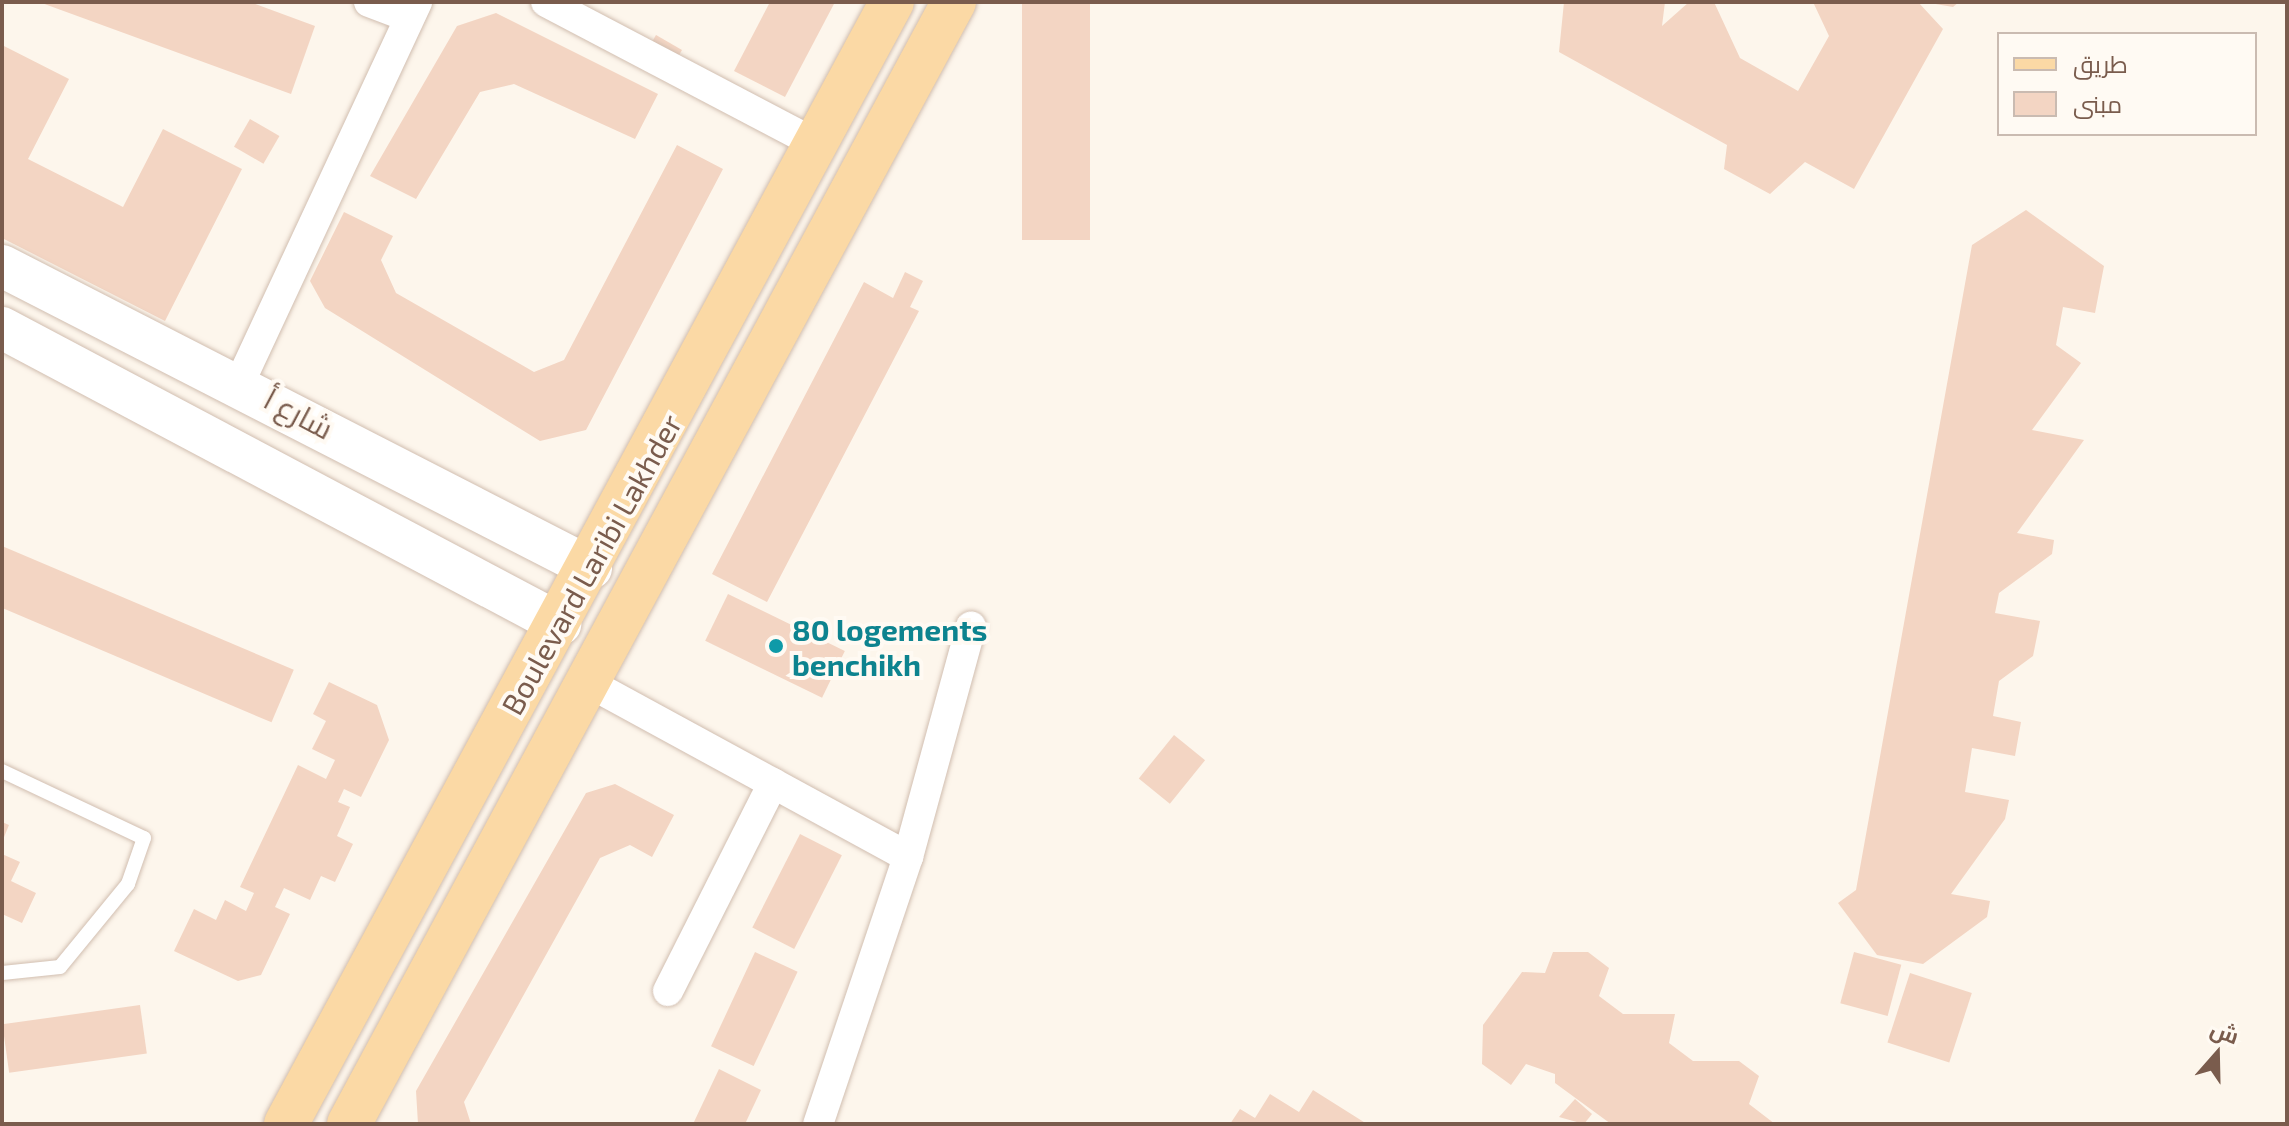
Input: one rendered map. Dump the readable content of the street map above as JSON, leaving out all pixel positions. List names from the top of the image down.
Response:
{
  "streets": {
    "main road": ["Boulevard Laribi Lakhder"],
    "street": ["شارع أ"]
  },
  "crossings": [
    ["شارع أ", "Boulevard Laribi Lakhder"]
  ],
  "places": ["80 logements benchikh"],
  "legend": ["طريق", "مبنى"],
  "north": "top"
}
